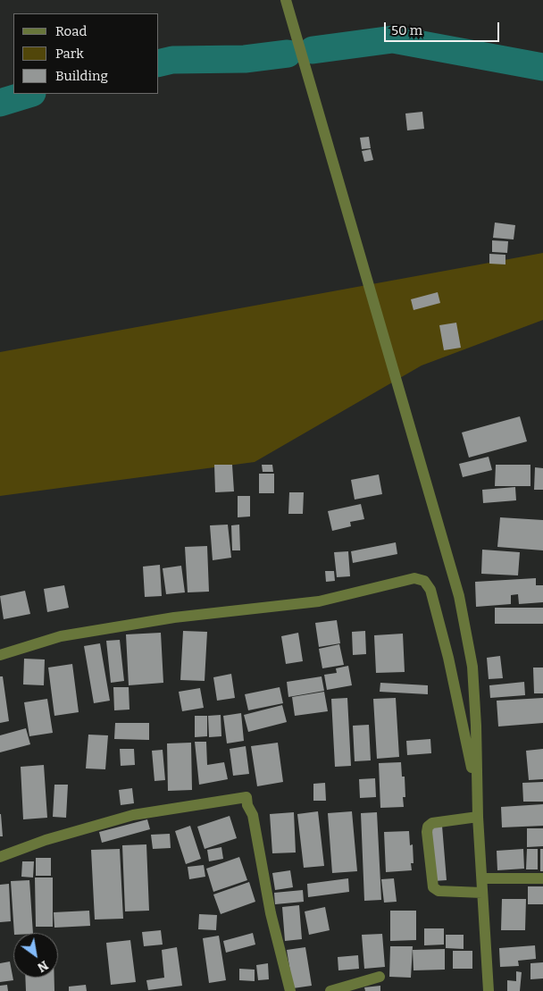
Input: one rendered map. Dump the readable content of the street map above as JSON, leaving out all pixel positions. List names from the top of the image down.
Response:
{
  "legend": ["Road", "Park", "Building"],
  "scale_bar": "50 m",
  "north": "bottom right"
}
